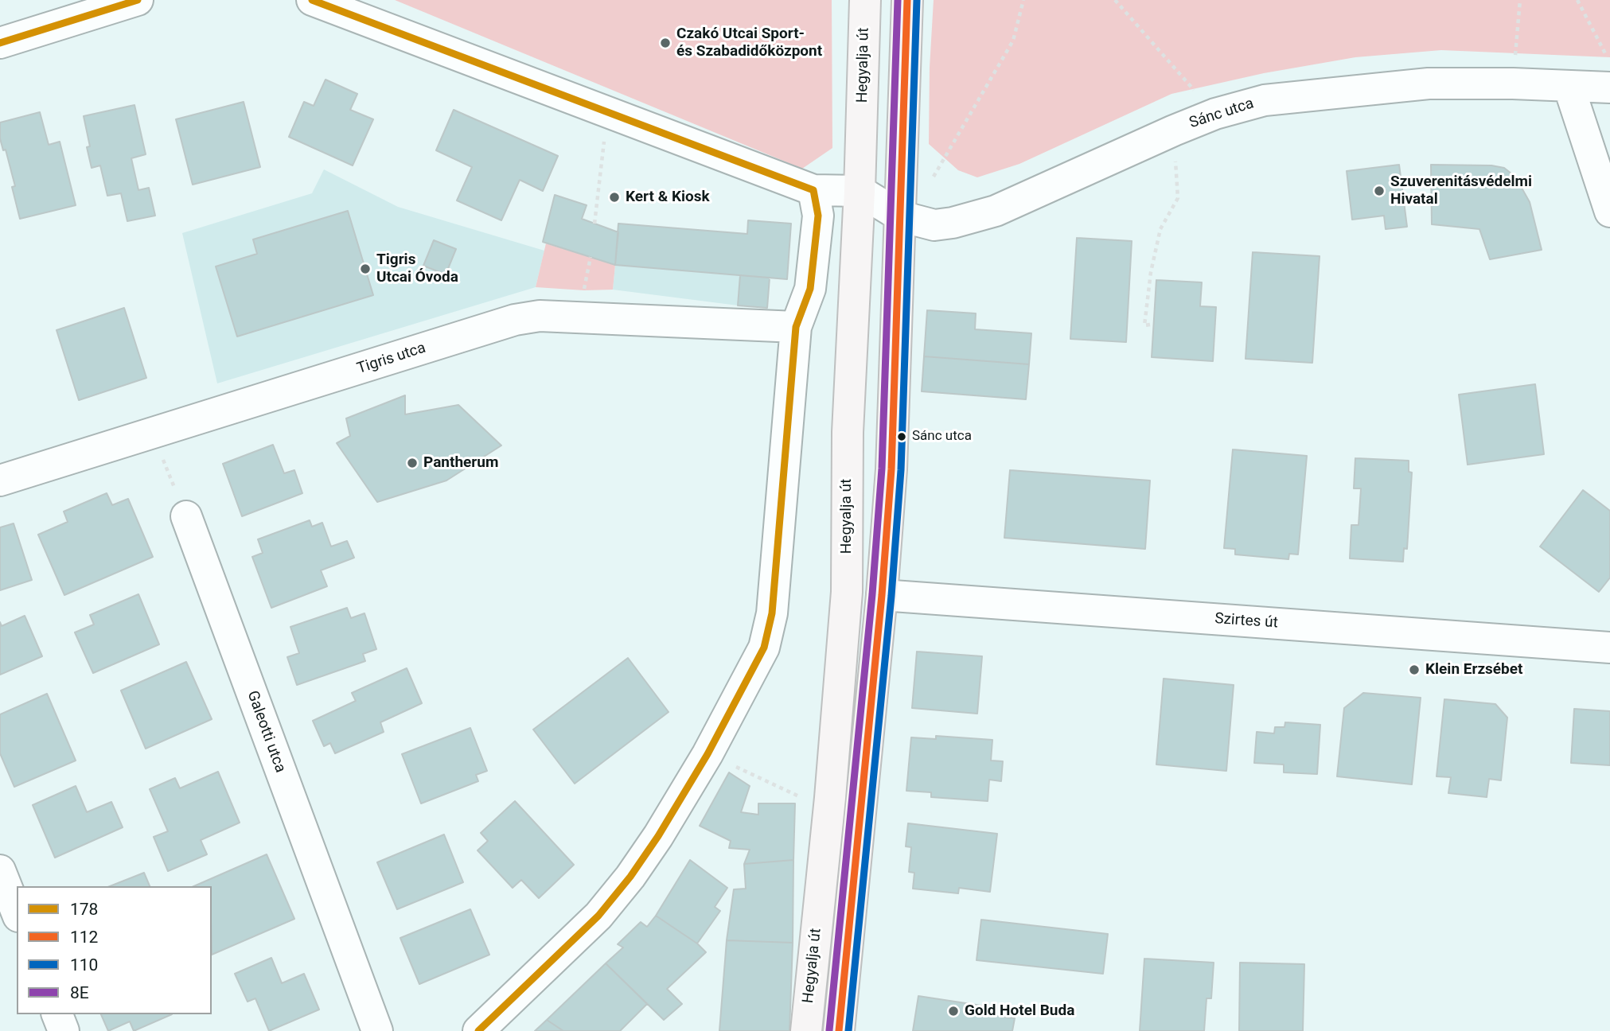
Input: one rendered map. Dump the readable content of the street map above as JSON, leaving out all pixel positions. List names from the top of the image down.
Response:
{
  "streets": {
    "main road": ["Hegyalja út"],
    "street": [
      "Sánc utca",
      "Tigris utca",
      "Szirtes út",
      "Galeotti utca"
    ]
  },
  "crossings": [
    ["Hegyalja út", "Sánc utca"]
  ],
  "places": [
    "Czakó Utcai Sport- és Szabadidőközpont",
    "Szuverenitásvédelmi Hivatal",
    "Kert & Kiosk",
    "Tigris Utcai Óvoda",
    "Sánc utca",
    "Pantherum",
    "Klein Erzsébet",
    "Gold Hotel Buda"
  ],
  "lines": [
    "transit line 178",
    "transit line 112",
    "transit line 110",
    "transit line 8E"
  ],
  "legend": [
    "178",
    "112",
    "110",
    "8E"
  ]
}
